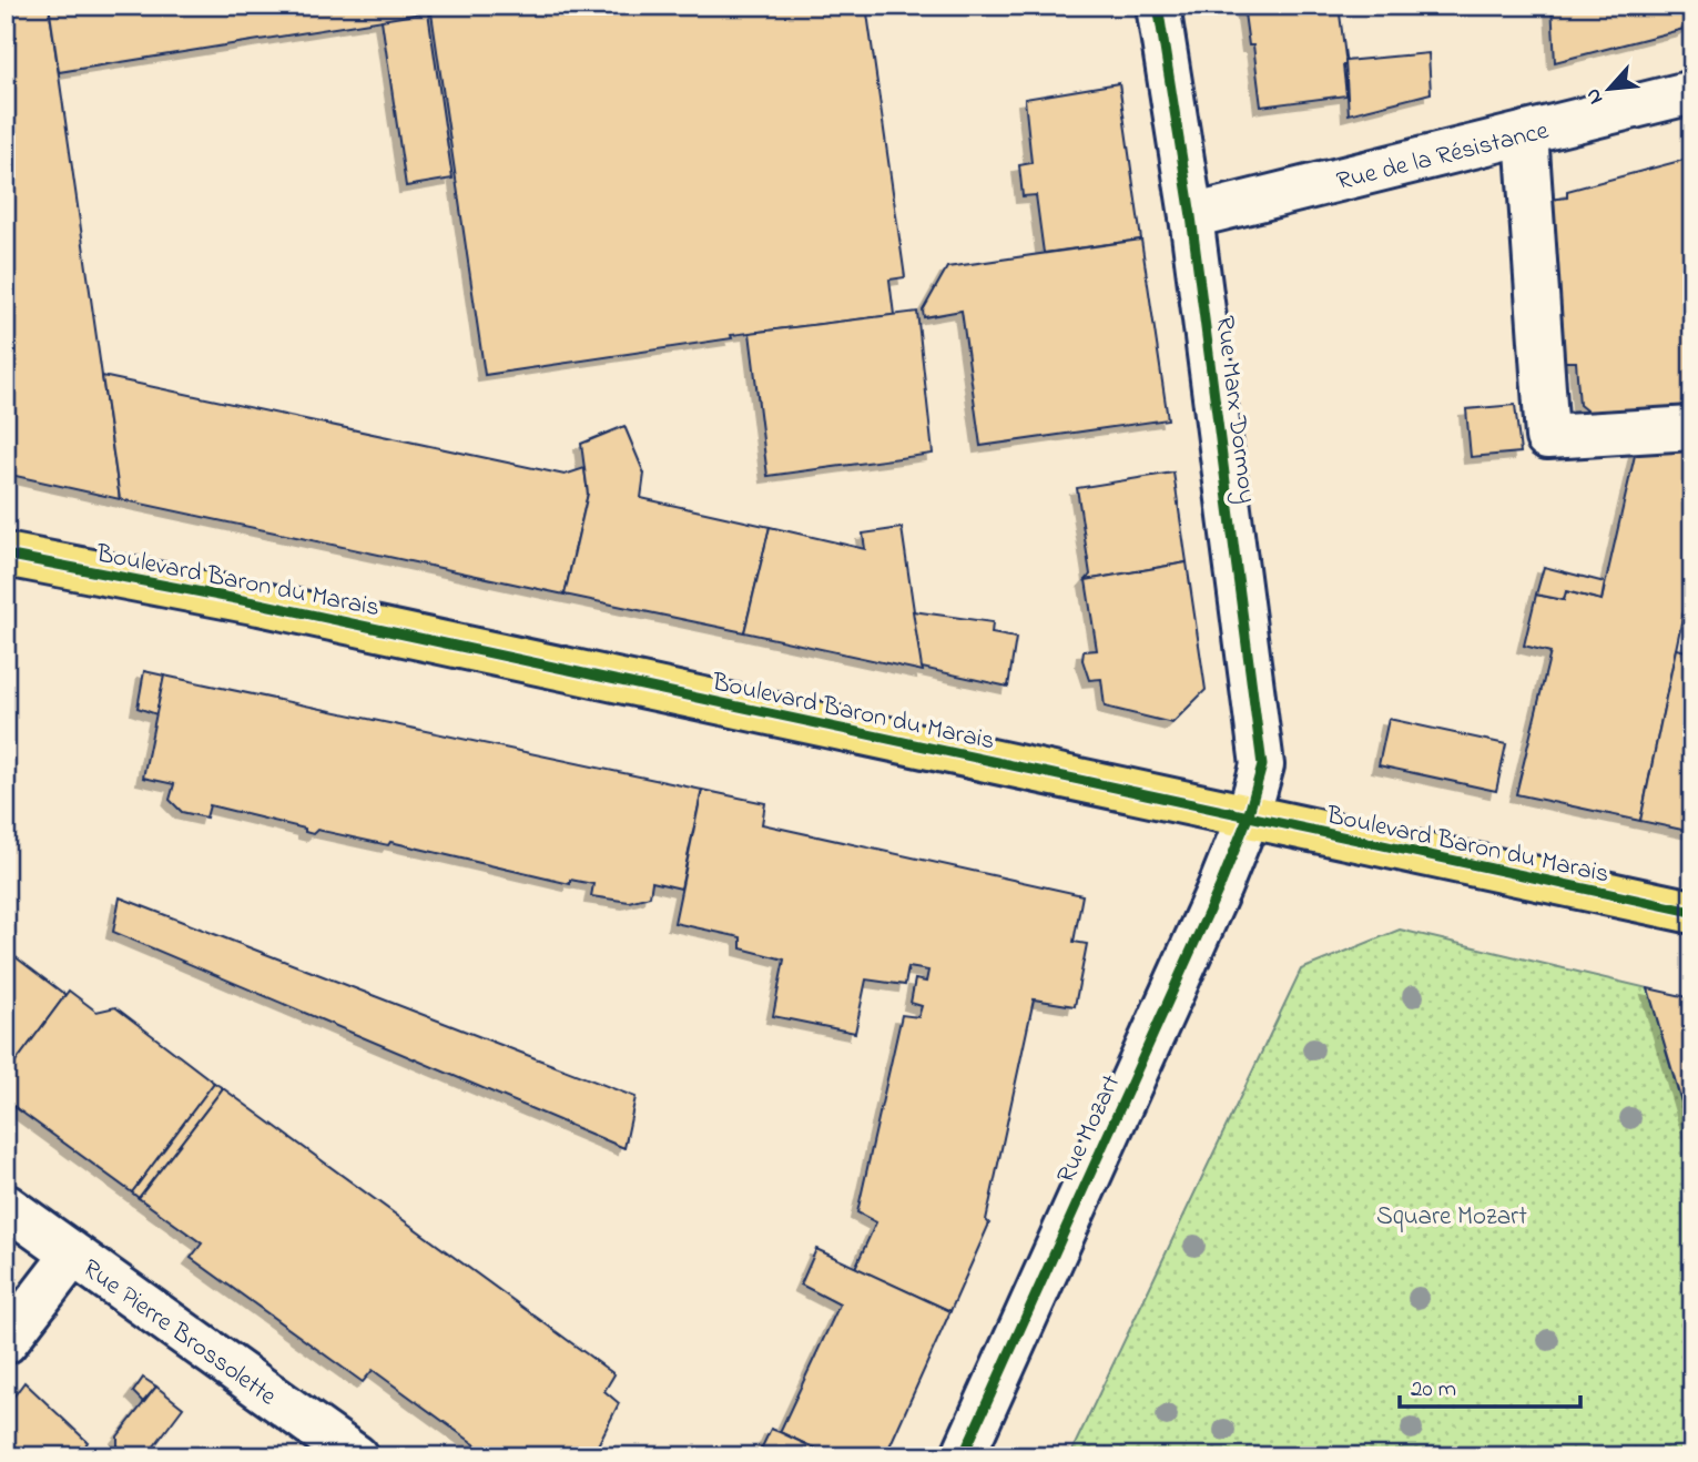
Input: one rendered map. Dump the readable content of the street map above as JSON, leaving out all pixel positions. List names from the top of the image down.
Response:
{
  "streets": {
    "main road": ["Boulevard Baron du Marais"],
    "street": [
      "Rue de la Résistance",
      "Rue Marx Dormoy",
      "Rue Mozart",
      "Rue Pierre Brossolette"
    ]
  },
  "crossings": [
    ["Rue de la Résistance", "Rue Marx Dormoy"],
    ["Rue Marx Dormoy", "Boulevard Baron du Marais"],
    ["Rue Marx Dormoy", "Rue Mozart"],
    ["Boulevard Baron du Marais", "Rue Mozart"]
  ],
  "parks": ["Square Mozart"],
  "scale_bar": "20 m",
  "north": "bottom left"
}
